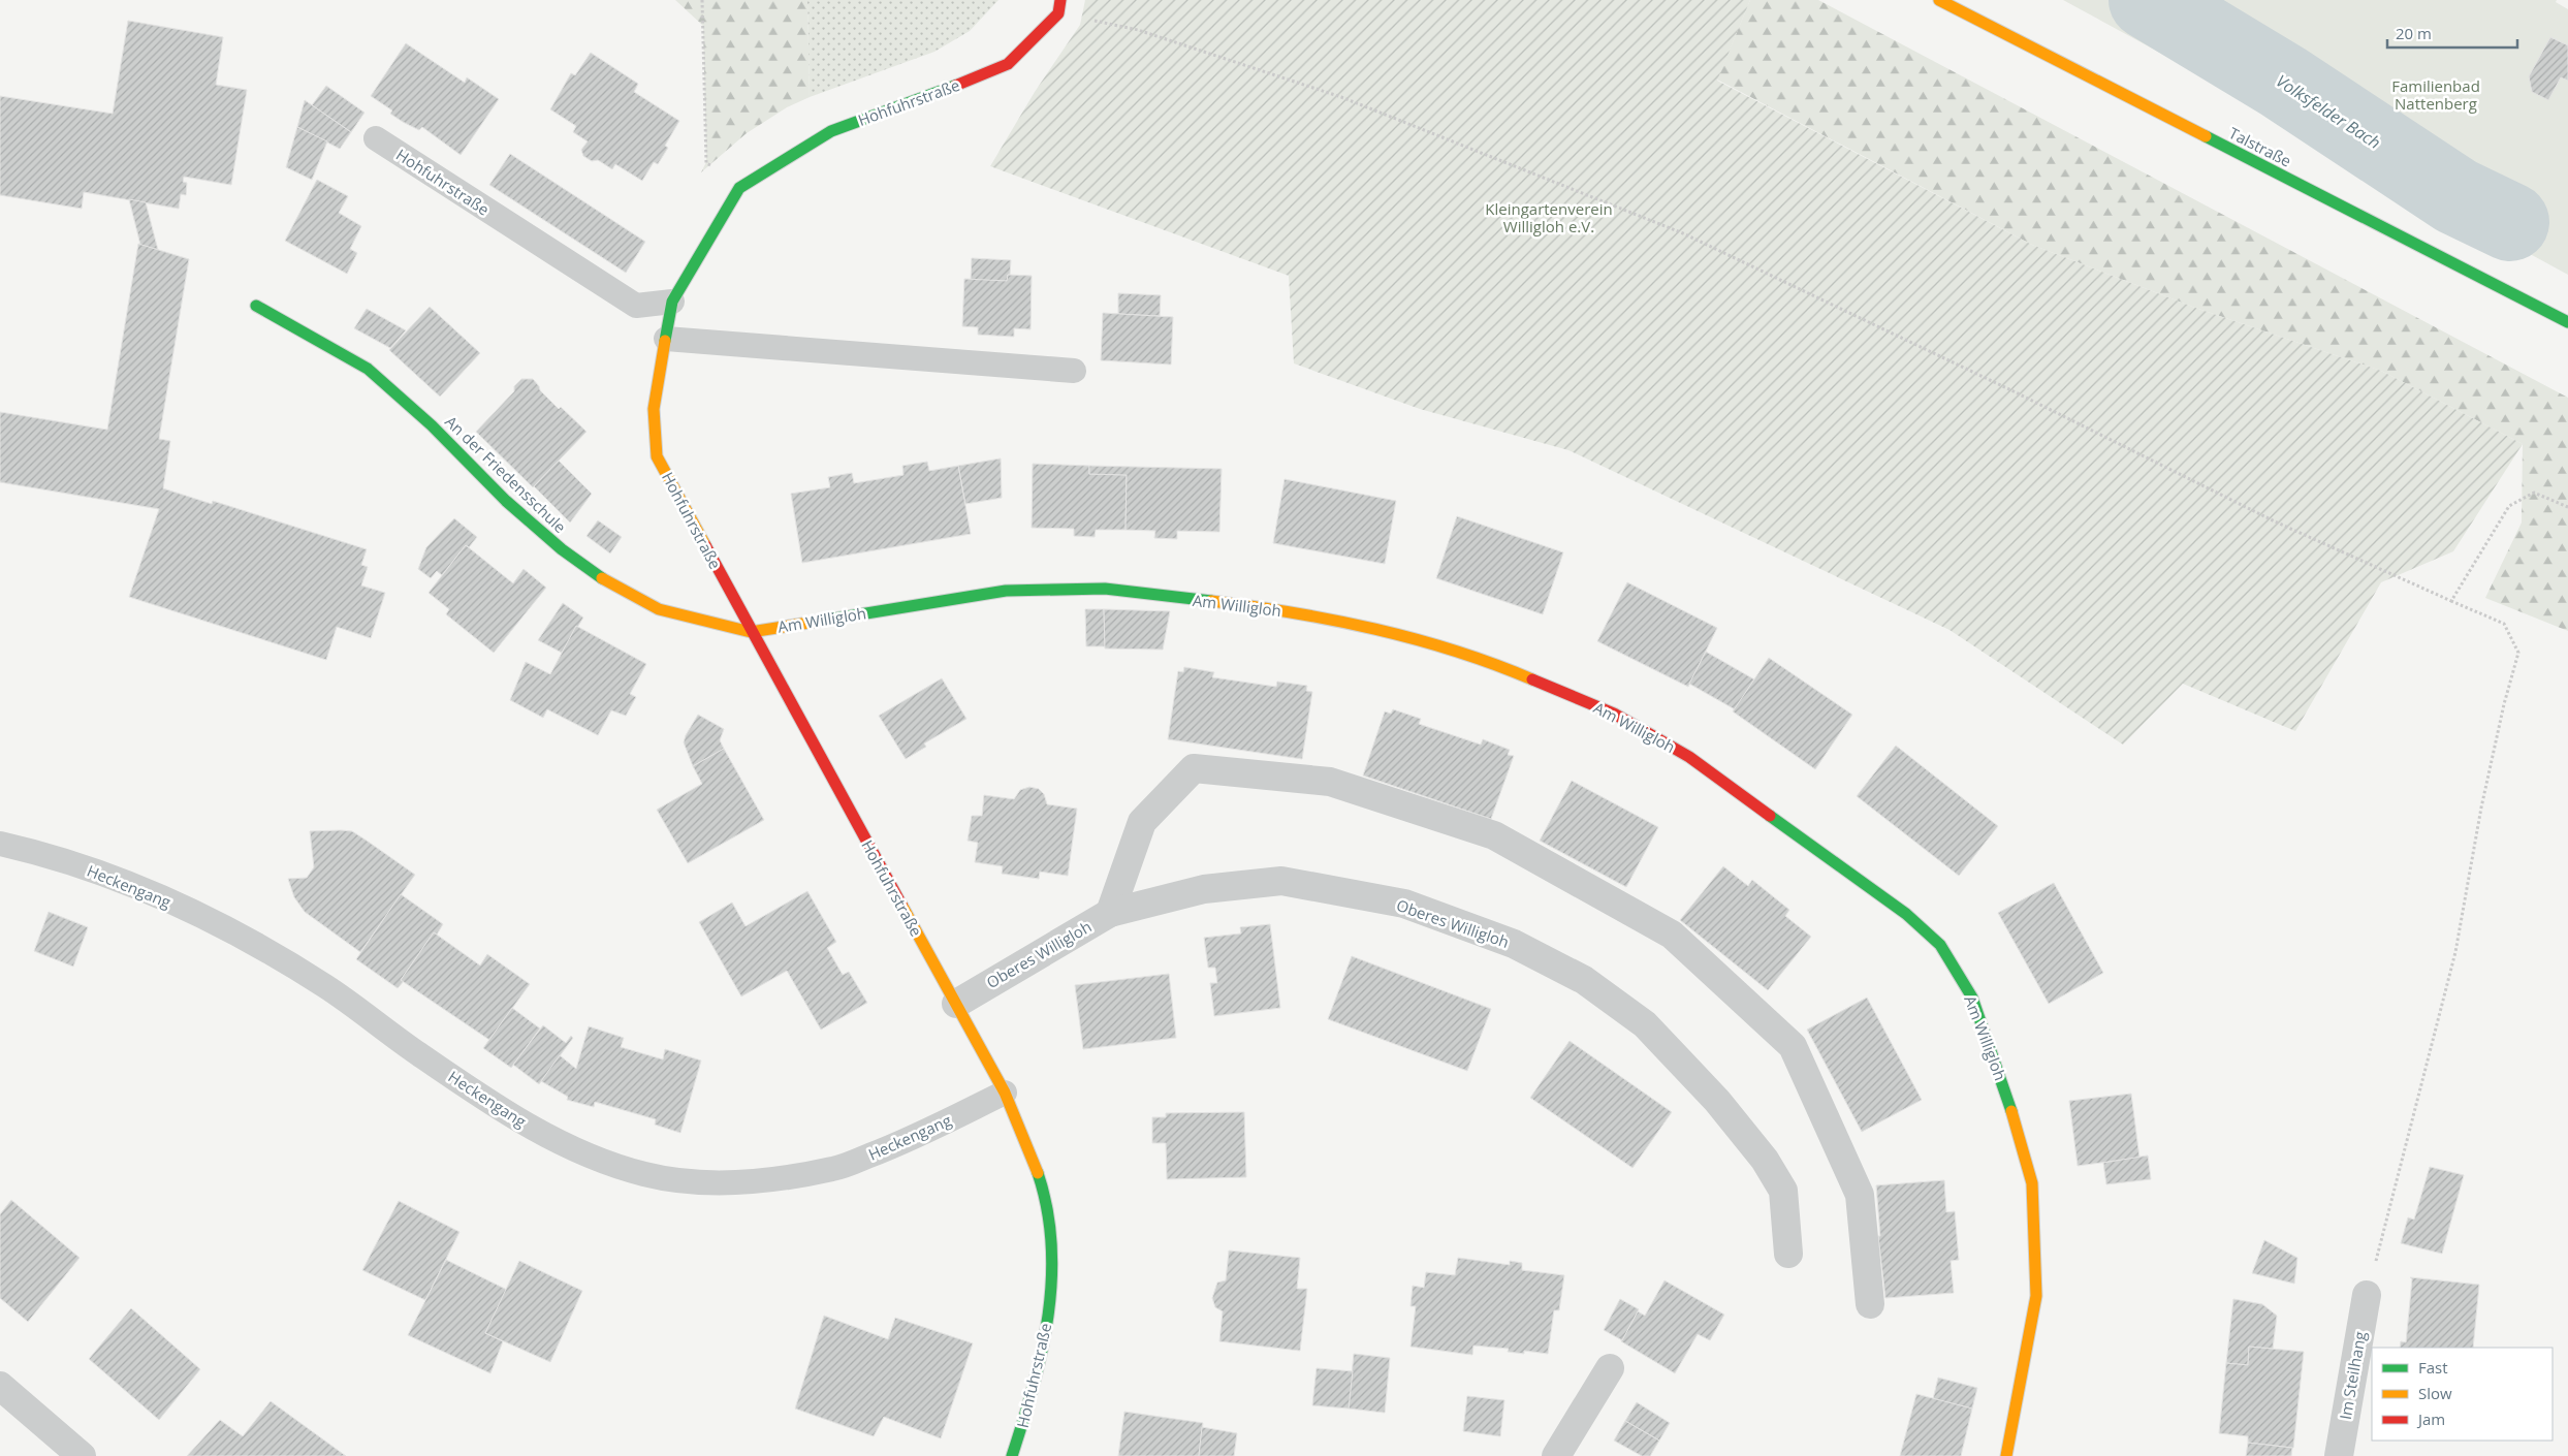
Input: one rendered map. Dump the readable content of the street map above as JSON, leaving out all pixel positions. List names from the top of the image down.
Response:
{
  "streets": {
    "street": [
      "Hohfuhrstraße",
      "Talstraße",
      "An der Friedensschule",
      "Am Willigloh",
      "Oberes Willigloh",
      "Im Steilhang"
    ],
    "lane": ["Heckengang"]
  },
  "crossings": [
    ["Hohfuhrstraße", "An der Friedensschule"],
    ["Hohfuhrstraße", "Am Willigloh"],
    ["Hohfuhrstraße", "Heckengang"],
    ["Hohfuhrstraße", "Oberes Willigloh"],
    ["An der Friedensschule", "Am Willigloh"]
  ],
  "water": ["Volksfelder Bach"],
  "parks": ["Familienbad Nattenberg", "Kleingartenverein Willigloh e.V."],
  "legend": ["Fast", "Slow", "Jam"],
  "scale_bar": "20 m"
}
